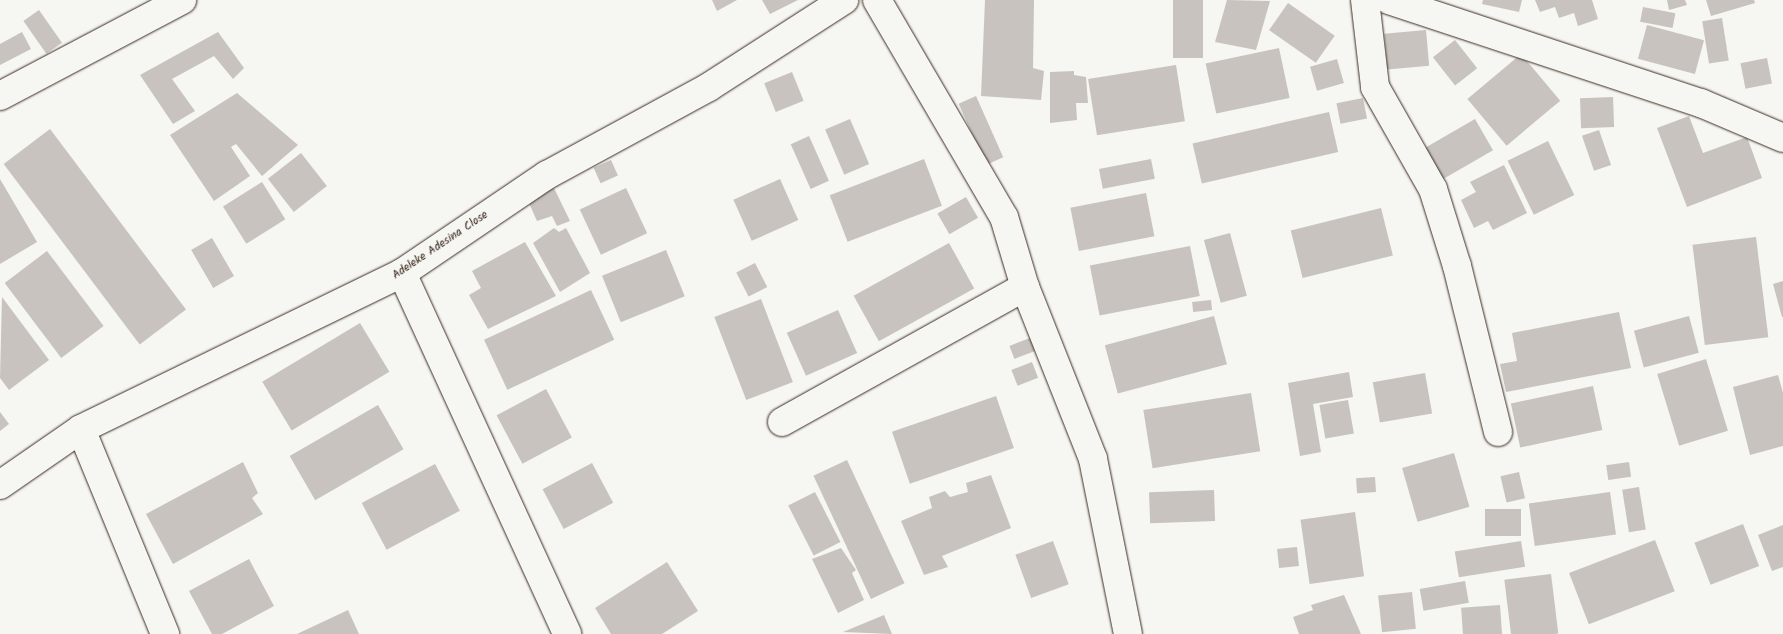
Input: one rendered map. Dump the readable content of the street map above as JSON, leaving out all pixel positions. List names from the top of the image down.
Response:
{
  "streets": {
    "street": ["Adeleke Adesina Close"]
  }
}
